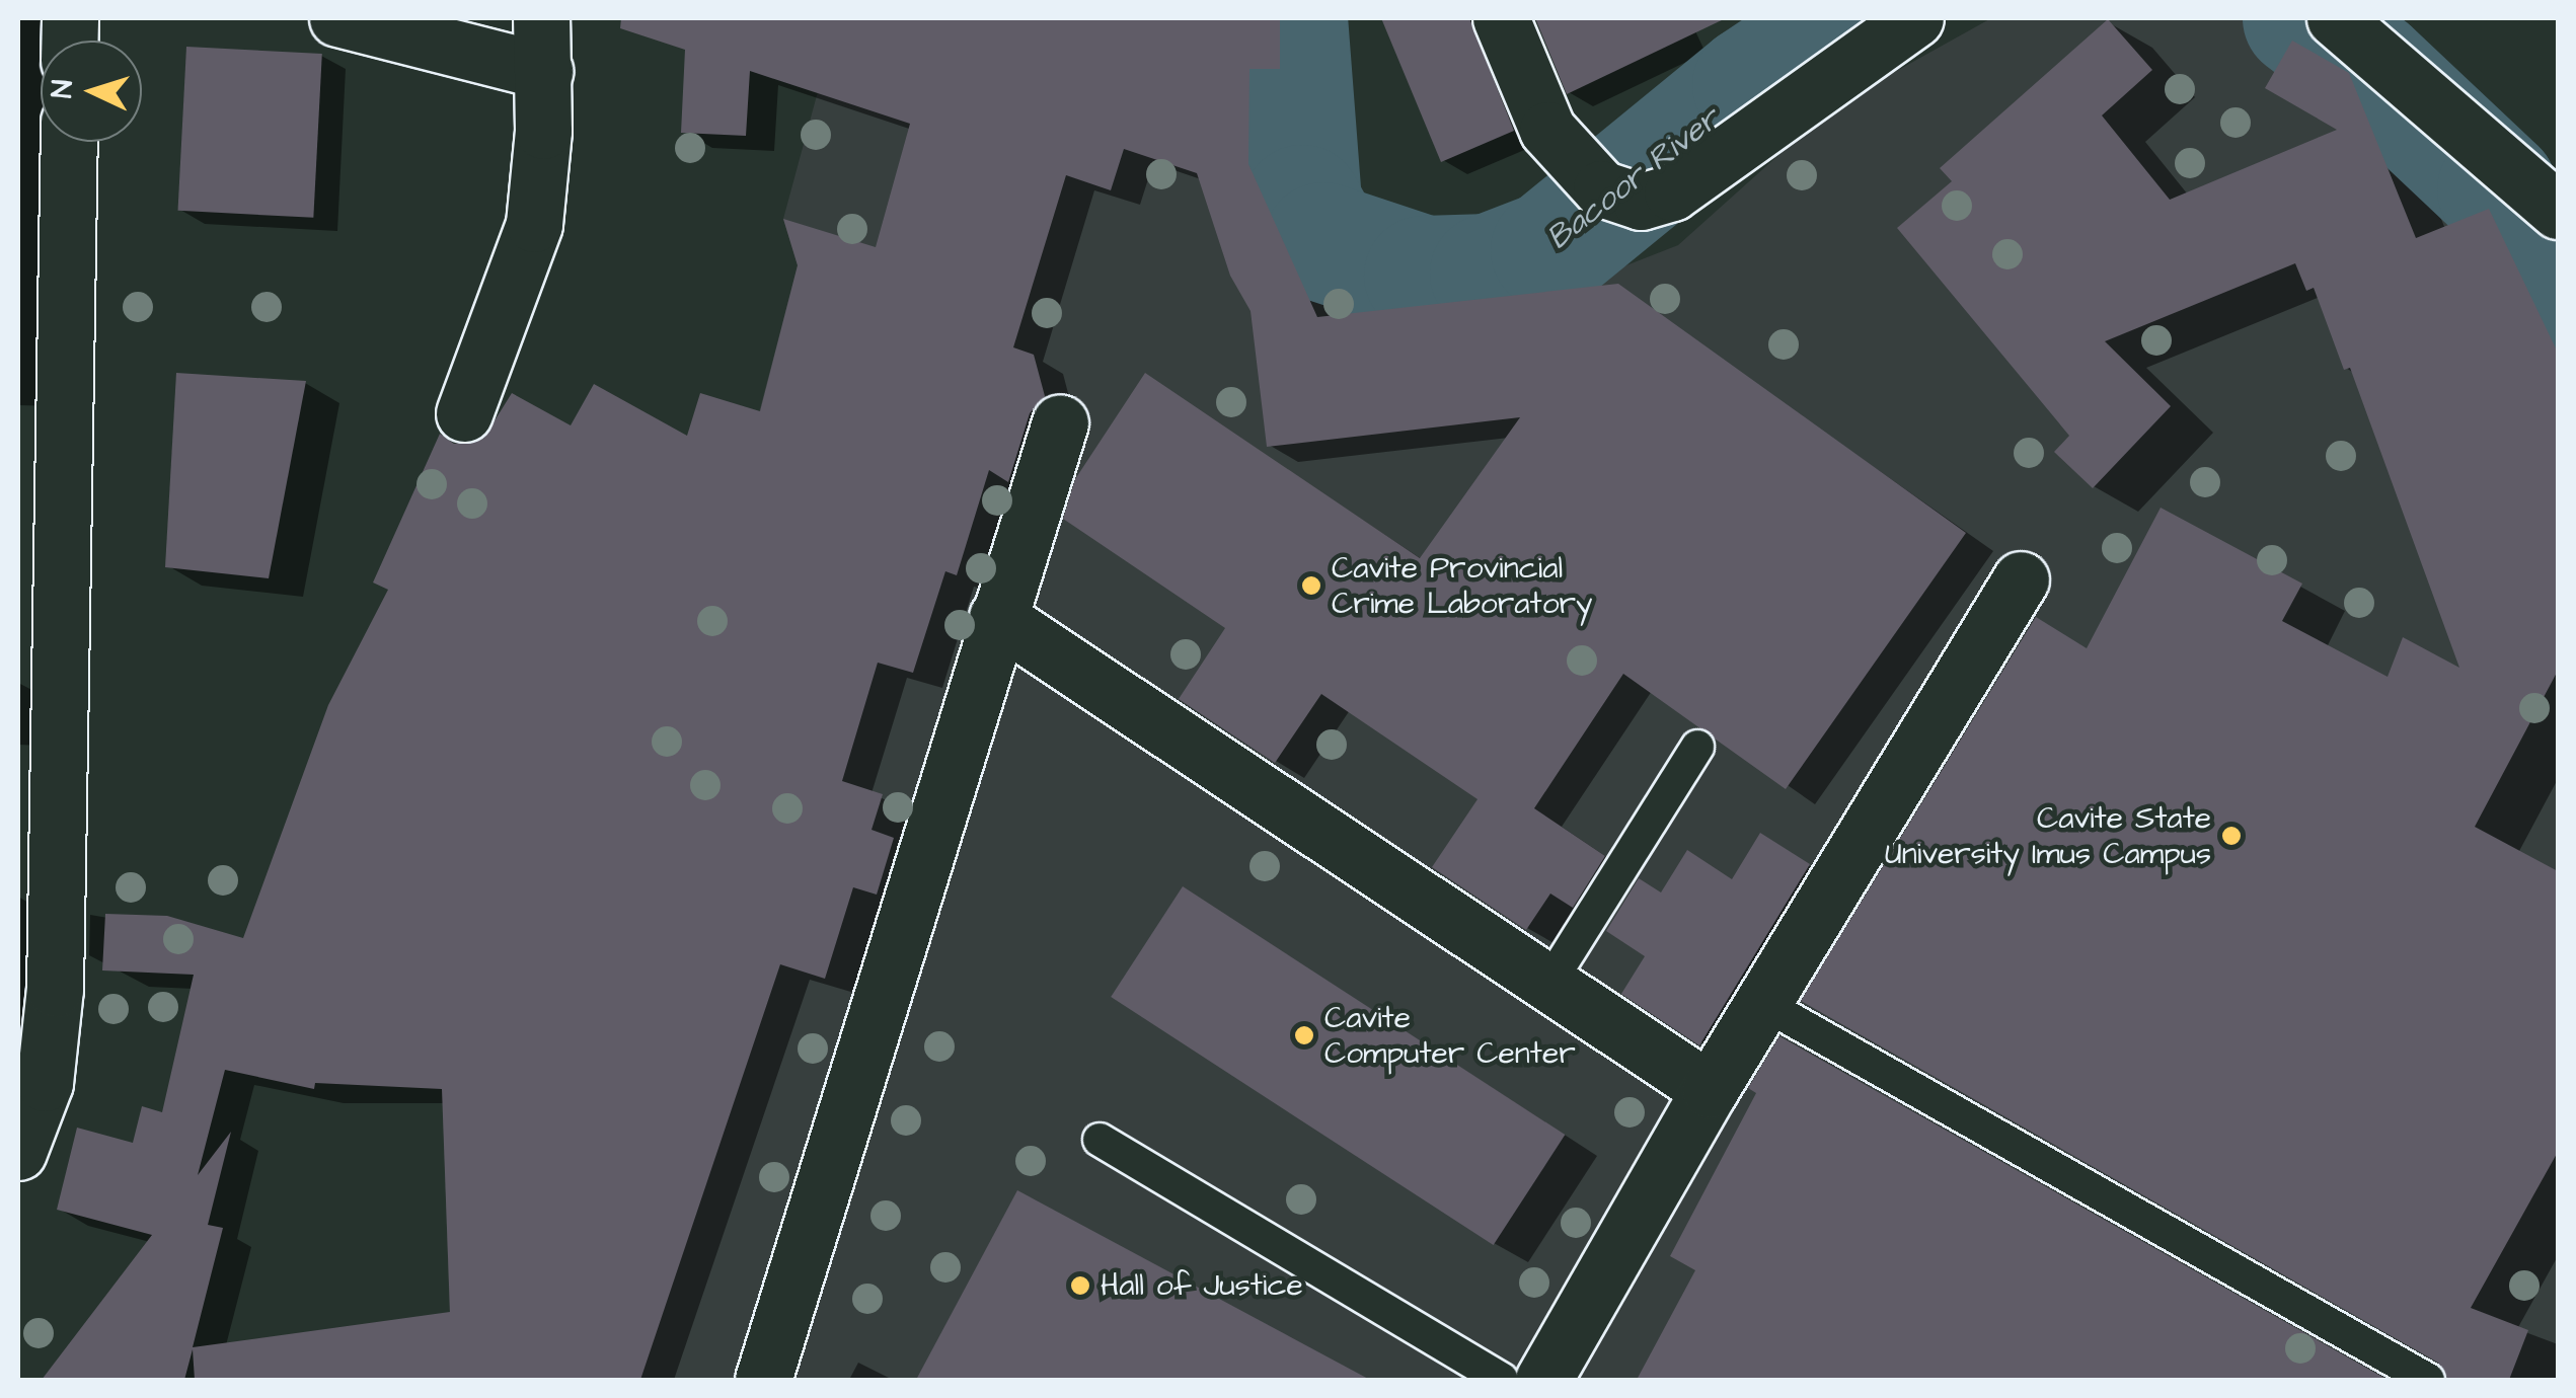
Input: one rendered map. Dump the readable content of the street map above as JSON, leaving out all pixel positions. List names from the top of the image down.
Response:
{
  "water": ["Bacoor River"],
  "places": [
    "Cavite Provincial Crime Laboratory",
    "Cavite State University Imus Campus",
    "Cavite Computer Center",
    "Hall of Justice"
  ],
  "north": "left"
}
